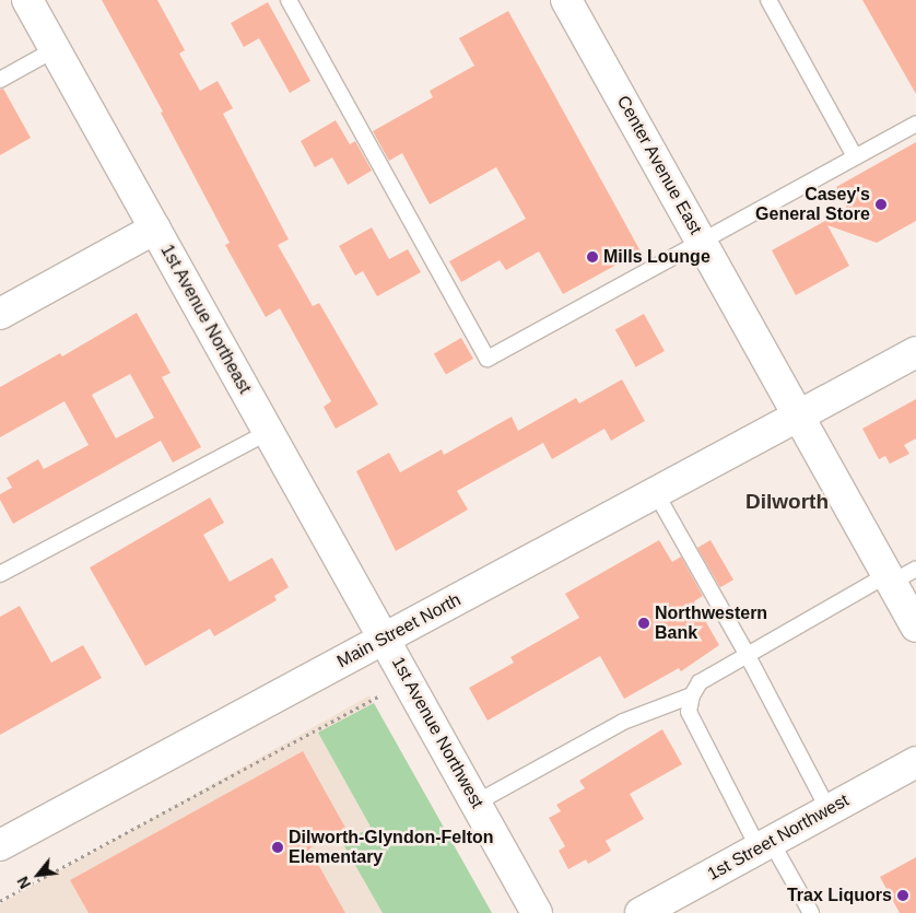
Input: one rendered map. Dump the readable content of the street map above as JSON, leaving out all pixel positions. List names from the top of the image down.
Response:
{
  "streets": {
    "street": [
      "Center Avenue East",
      "1st Avenue Northeast",
      "Main Street North",
      "1st Avenue Northwest",
      "1st Street Northwest"
    ]
  },
  "crossings": [
    ["Center Avenue East", "Main Street North"],
    ["1st Avenue Northeast", "Main Street North"],
    ["1st Avenue Northeast", "1st Avenue Northwest"],
    ["Main Street North", "1st Avenue Northwest"]
  ],
  "districts": ["Dilworth"],
  "places": [
    "Casey's General Store",
    "Mills Lounge",
    "Northwestern Bank",
    "Dilworth-Glyndon-Felton Elementary",
    "Trax Liquors"
  ],
  "north": "bottom left"
}
